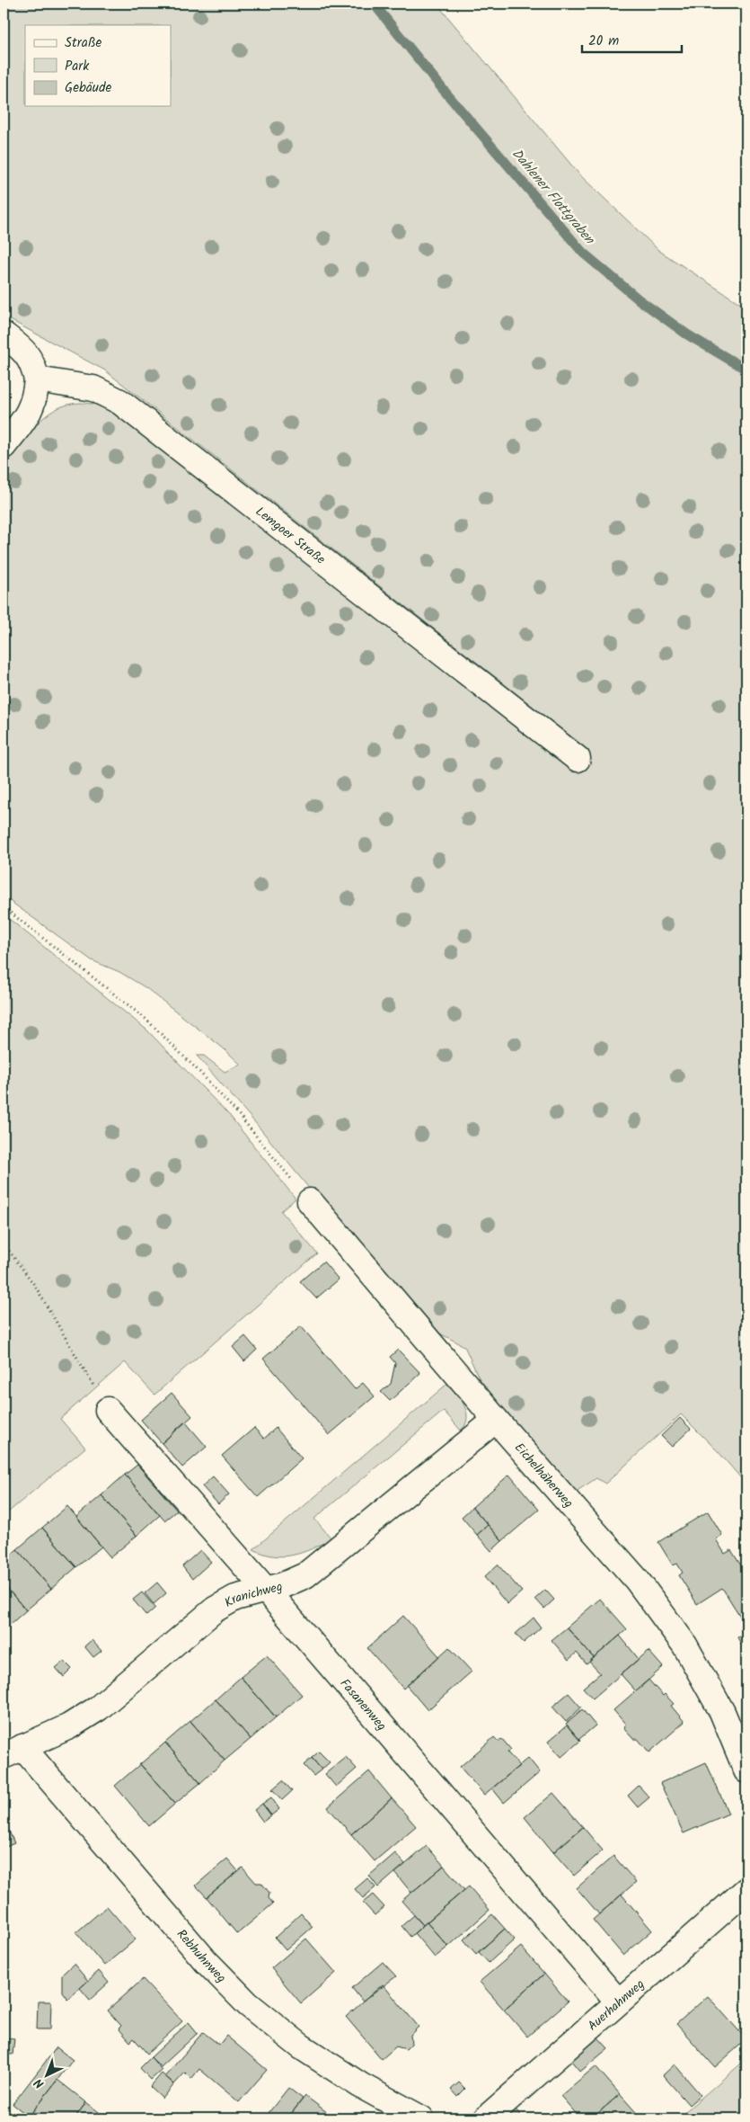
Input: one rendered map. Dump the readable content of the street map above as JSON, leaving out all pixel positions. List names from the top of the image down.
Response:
{
  "streets": {
    "street": [
      "Lemgoer Straße",
      "Eichelhäherweg",
      "Kranichweg",
      "Fasanenweg",
      "Rebhuhnweg",
      "Auerhahnweg"
    ]
  },
  "crossings": [
    ["Eichelhäherweg", "Kranichweg"],
    ["Kranichweg", "Fasanenweg"],
    ["Kranichweg", "Rebhuhnweg"],
    ["Fasanenweg", "Auerhahnweg"]
  ],
  "water": ["Dahlener Flottgraben"],
  "legend": ["Straße", "Park", "Gebäude"],
  "scale_bar": "20 m",
  "north": "bottom left"
}
